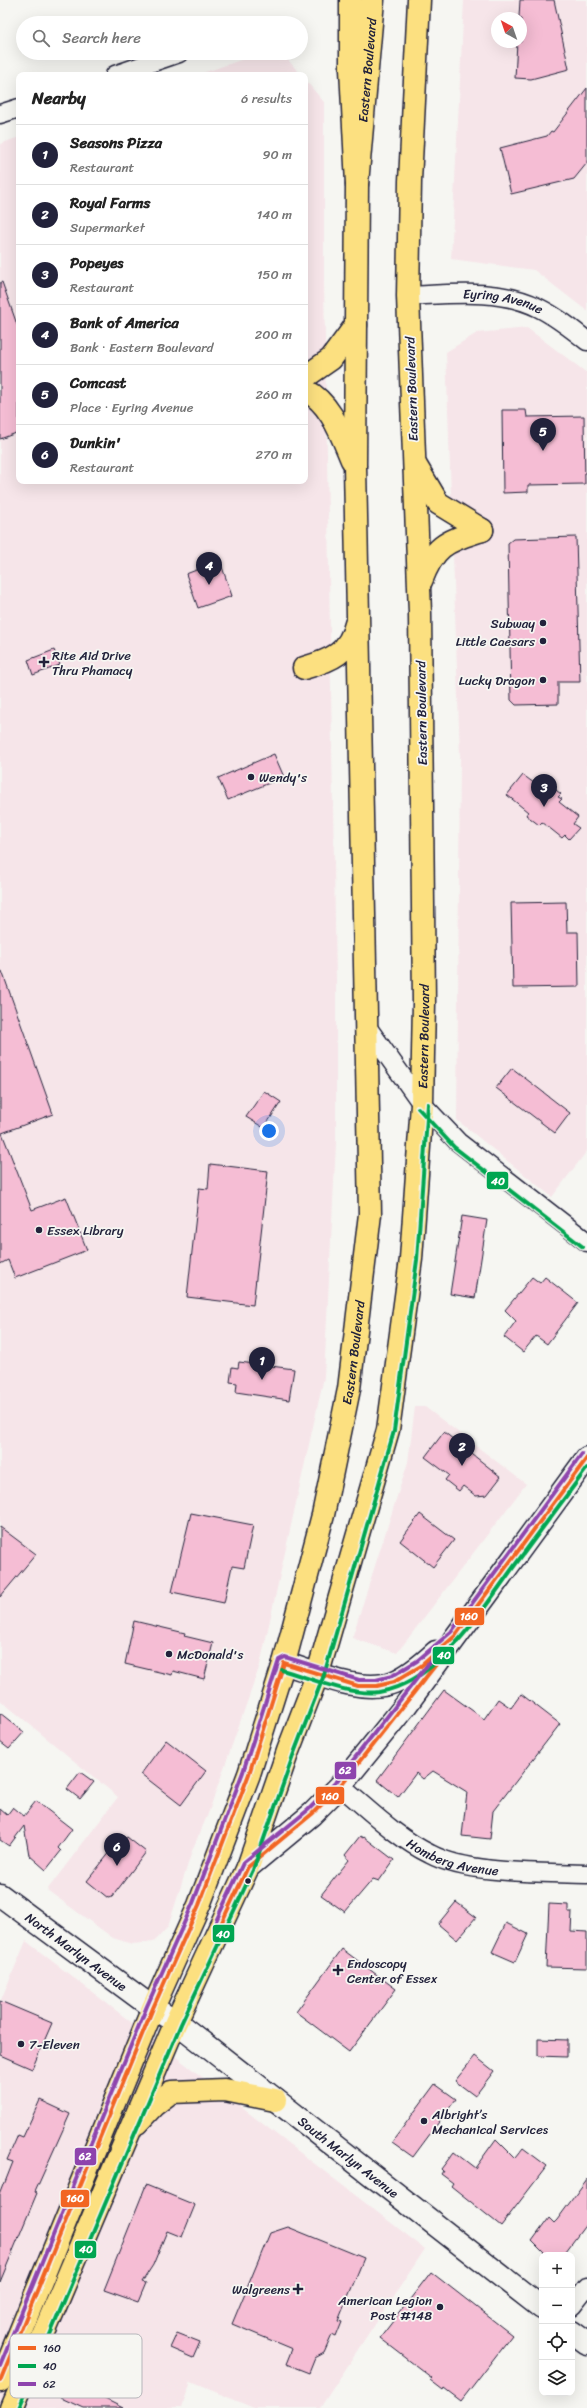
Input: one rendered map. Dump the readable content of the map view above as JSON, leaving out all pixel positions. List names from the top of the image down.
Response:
{
  "streets": {
    "main road": ["Eastern Boulevard"],
    "street": [
      "Eyring Avenue",
      "Homberg Avenue",
      "North Marlyn Avenue",
      "South Marlyn Avenue"
    ]
  },
  "crossings": [
    ["Eastern Boulevard", "Eyring Avenue"],
    ["Eastern Boulevard", "North Marlyn Avenue"],
    ["Eastern Boulevard", "South Marlyn Avenue"],
    ["North Marlyn Avenue", "South Marlyn Avenue"]
  ],
  "places": {
    "other": [
      "Subway",
      "Little Caesars",
      "Lucky Dragon",
      "Wendy's",
      "Essex Library",
      "McDonald's",
      "7-Eleven",
      "Albright’s Mechanical Services",
      "American Legion Post #148"
    ],
    "health": ["Rite Aid Drive Thru Phamacy", "Endoscopy Center of Essex", "Walgreens"]
  },
  "lines": ["transit line 40", "transit line 62", "transit line 160"],
  "legend": ["160", "40", "62"],
  "north": "top left",
  "page": {
    "search": "Search here",
    "heading": ["Nearby", "6 results"],
    "list": [
      {
        "mark": "1",
        "name": "Seasons Pizza",
        "note": "Restaurant",
        "value": "90 m"
      },
      {
        "mark": "2",
        "name": "Royal Farms",
        "note": "Supermarket",
        "value": "140 m"
      },
      {
        "mark": "3",
        "name": "Popeyes",
        "note": "Restaurant",
        "value": "150 m"
      },
      {
        "mark": "4",
        "name": "Bank of America",
        "note": "Bank · Eastern Boulevard",
        "value": "200 m"
      },
      {
        "mark": "5",
        "name": "Comcast",
        "note": "Place · Eyring Avenue",
        "value": "260 m"
      },
      {
        "mark": "6",
        "name": "Dunkin'",
        "note": "Restaurant",
        "value": "270 m"
      }
    ],
    "pins": [
      "5",
      "4",
      "3",
      "1",
      "2",
      "6"
    ],
    "map_buttons": ["+", "−"]
  }
}
